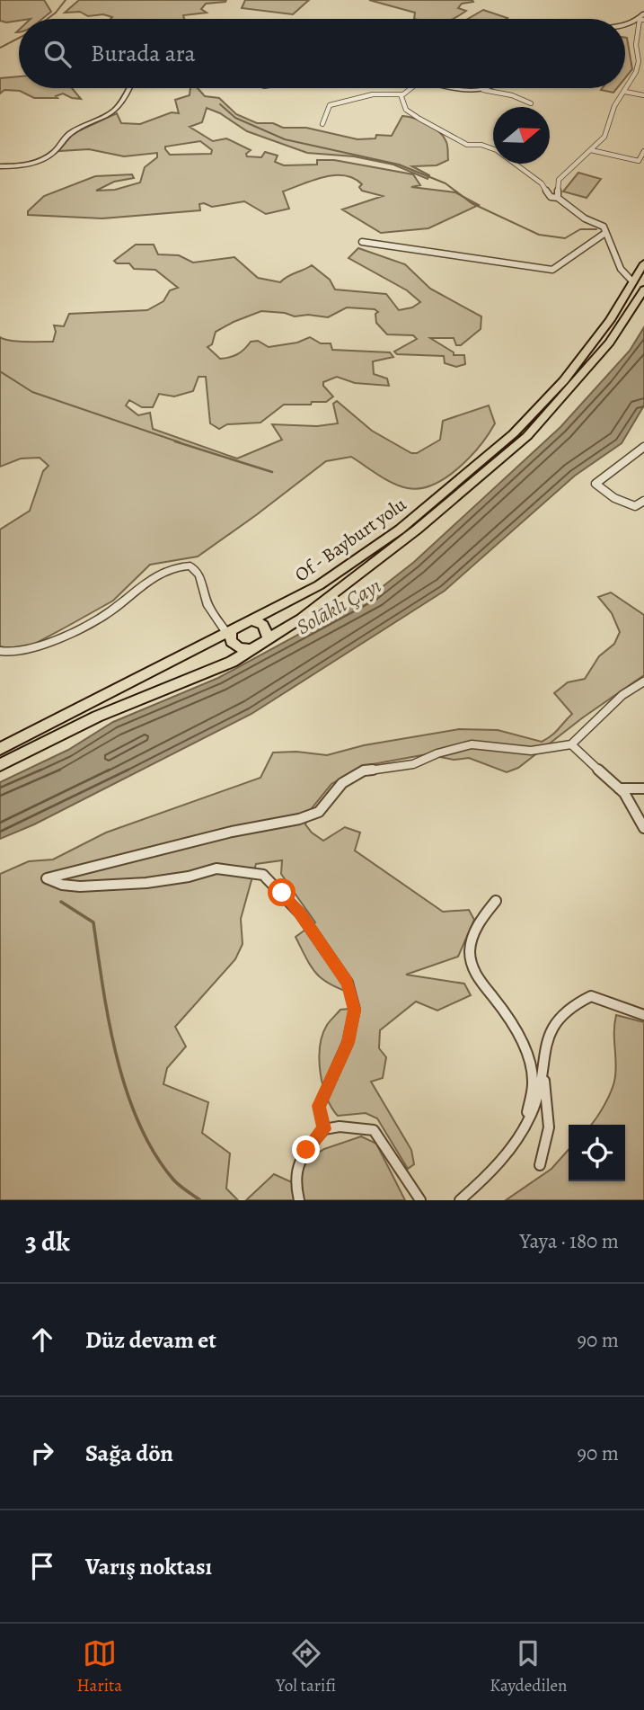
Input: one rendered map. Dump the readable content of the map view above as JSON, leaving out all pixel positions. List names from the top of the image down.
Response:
{
  "streets": {
    "highway": ["Of - Bayburt yolu"]
  },
  "water": ["Solaklı Çayı"],
  "north": "right",
  "page": {
    "search": "Burada ara",
    "heading": ["3 dk", "Yaya · 180 m"],
    "list": [
      ["Düz devam et", "90 m"],
      ["Sağa dön", "90 m"],
      "Varış noktası"
    ],
    "nav": ["Harita", "Yol tarifi", "Kaydedilen"]
  }
}
